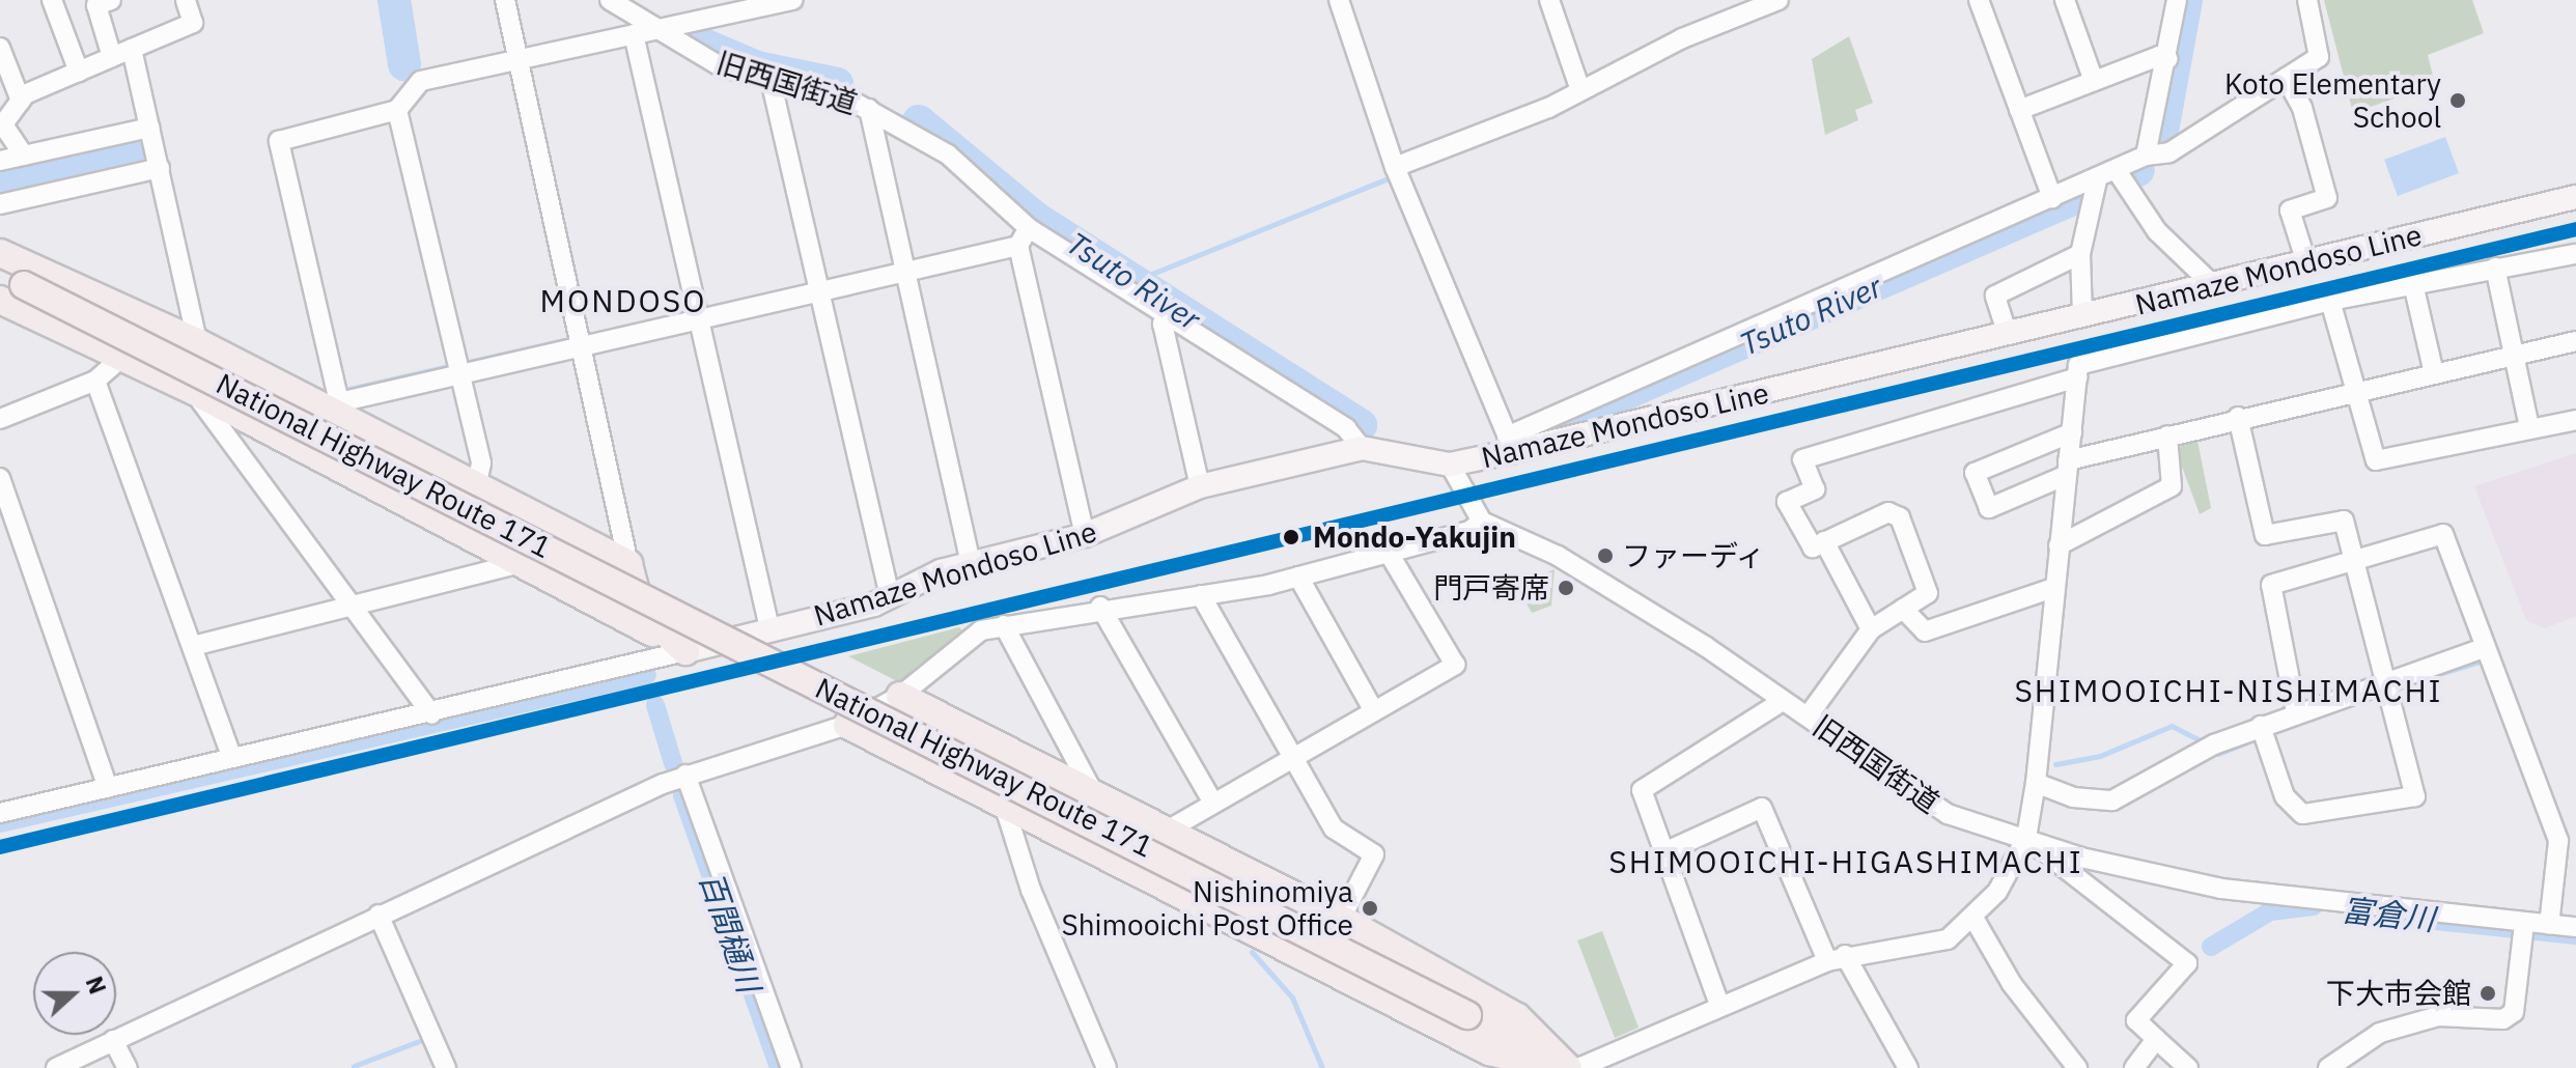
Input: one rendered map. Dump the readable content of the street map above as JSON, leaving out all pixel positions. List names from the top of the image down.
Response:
{
  "streets": {
    "highway": ["National Highway Route 171"],
    "main road": ["Namaze Mondoso Line"],
    "street": ["旧西国街道"]
  },
  "crossings": [
    ["旧西国街道", "Namaze Mondoso Line"]
  ],
  "districts": ["MONDOSO", "SHIMOOICHI-NISHIMACHI", "SHIMOOICHI-HIGASHIMACHI"],
  "water": ["Tsuto River", "富倉川", "百間樋川"],
  "places": [
    "Koto Elementary School",
    "Mondo-Yakujin",
    "ファーディ",
    "門戸寄席",
    "Nishinomiya Shimooichi Post Office",
    "下大市会館"
  ],
  "north": "right"
}
